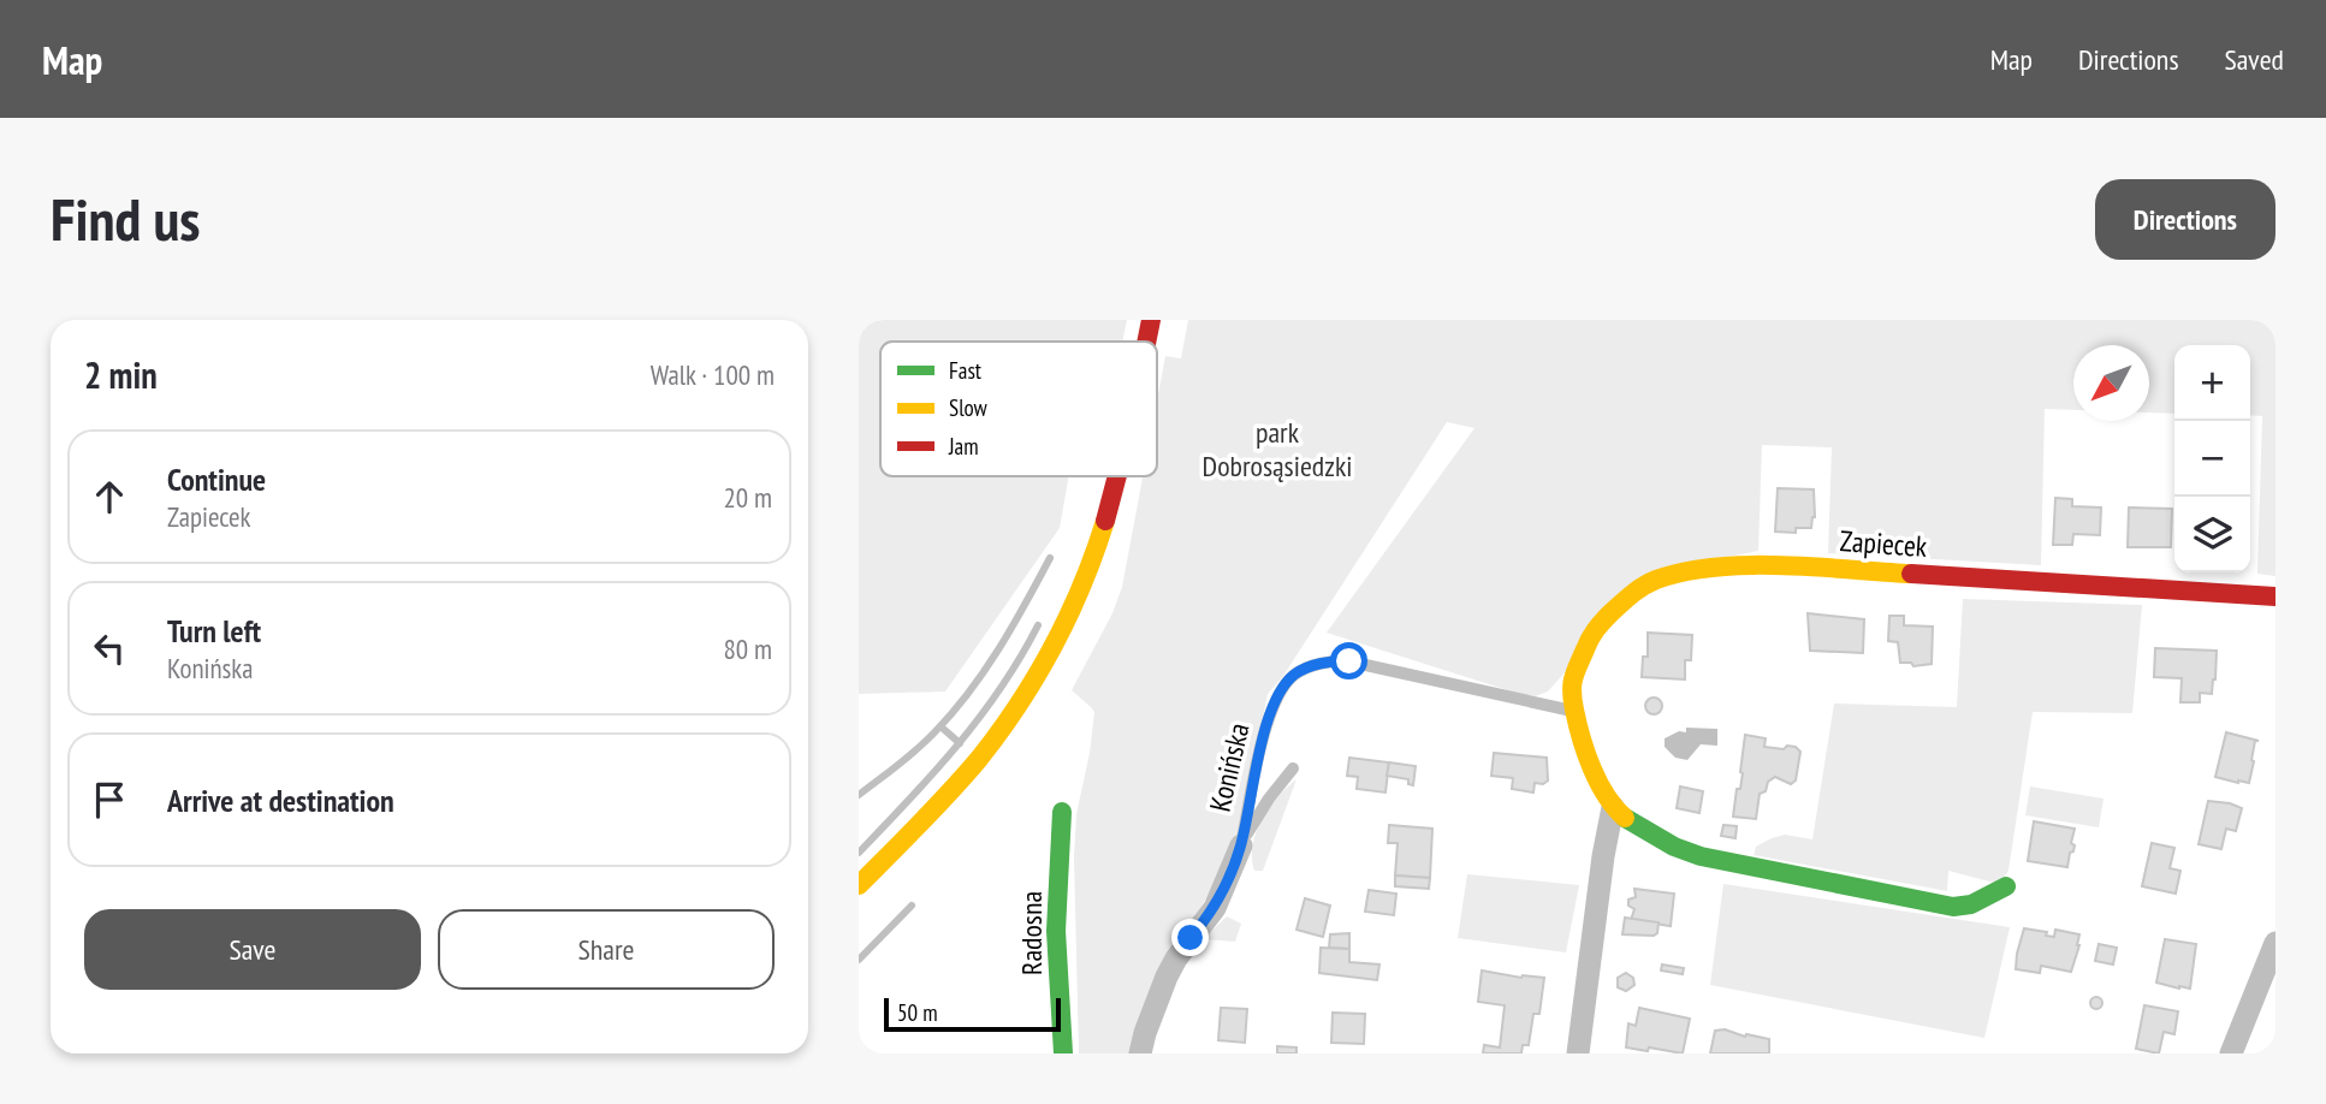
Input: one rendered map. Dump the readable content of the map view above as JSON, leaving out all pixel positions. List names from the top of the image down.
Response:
{
  "streets": {
    "street": ["Zapiecek", "Konińska", "Radosna"]
  },
  "crossings": [
    ["Zapiecek", "Konińska"]
  ],
  "parks": ["park Dobrosąsiedzki"],
  "legend": ["Fast", "Slow", "Jam"],
  "scale_bar": "50 m",
  "north": "bottom left",
  "page": {
    "header": "Map",
    "nav": ["Map", "Directions", "Saved"],
    "buttons": [
      "Directions",
      ["Save", "Share"]
    ],
    "title": "Find us",
    "heading": ["2 min", "Walk · 100 m"],
    "map_buttons": ["+", "−"],
    "list": [
      ["Continue", "Zapiecek", "20 m"],
      ["Turn left", "Konińska", "80 m"],
      "Arrive at destination"
    ],
    "scale": "50 m"
  }
}
